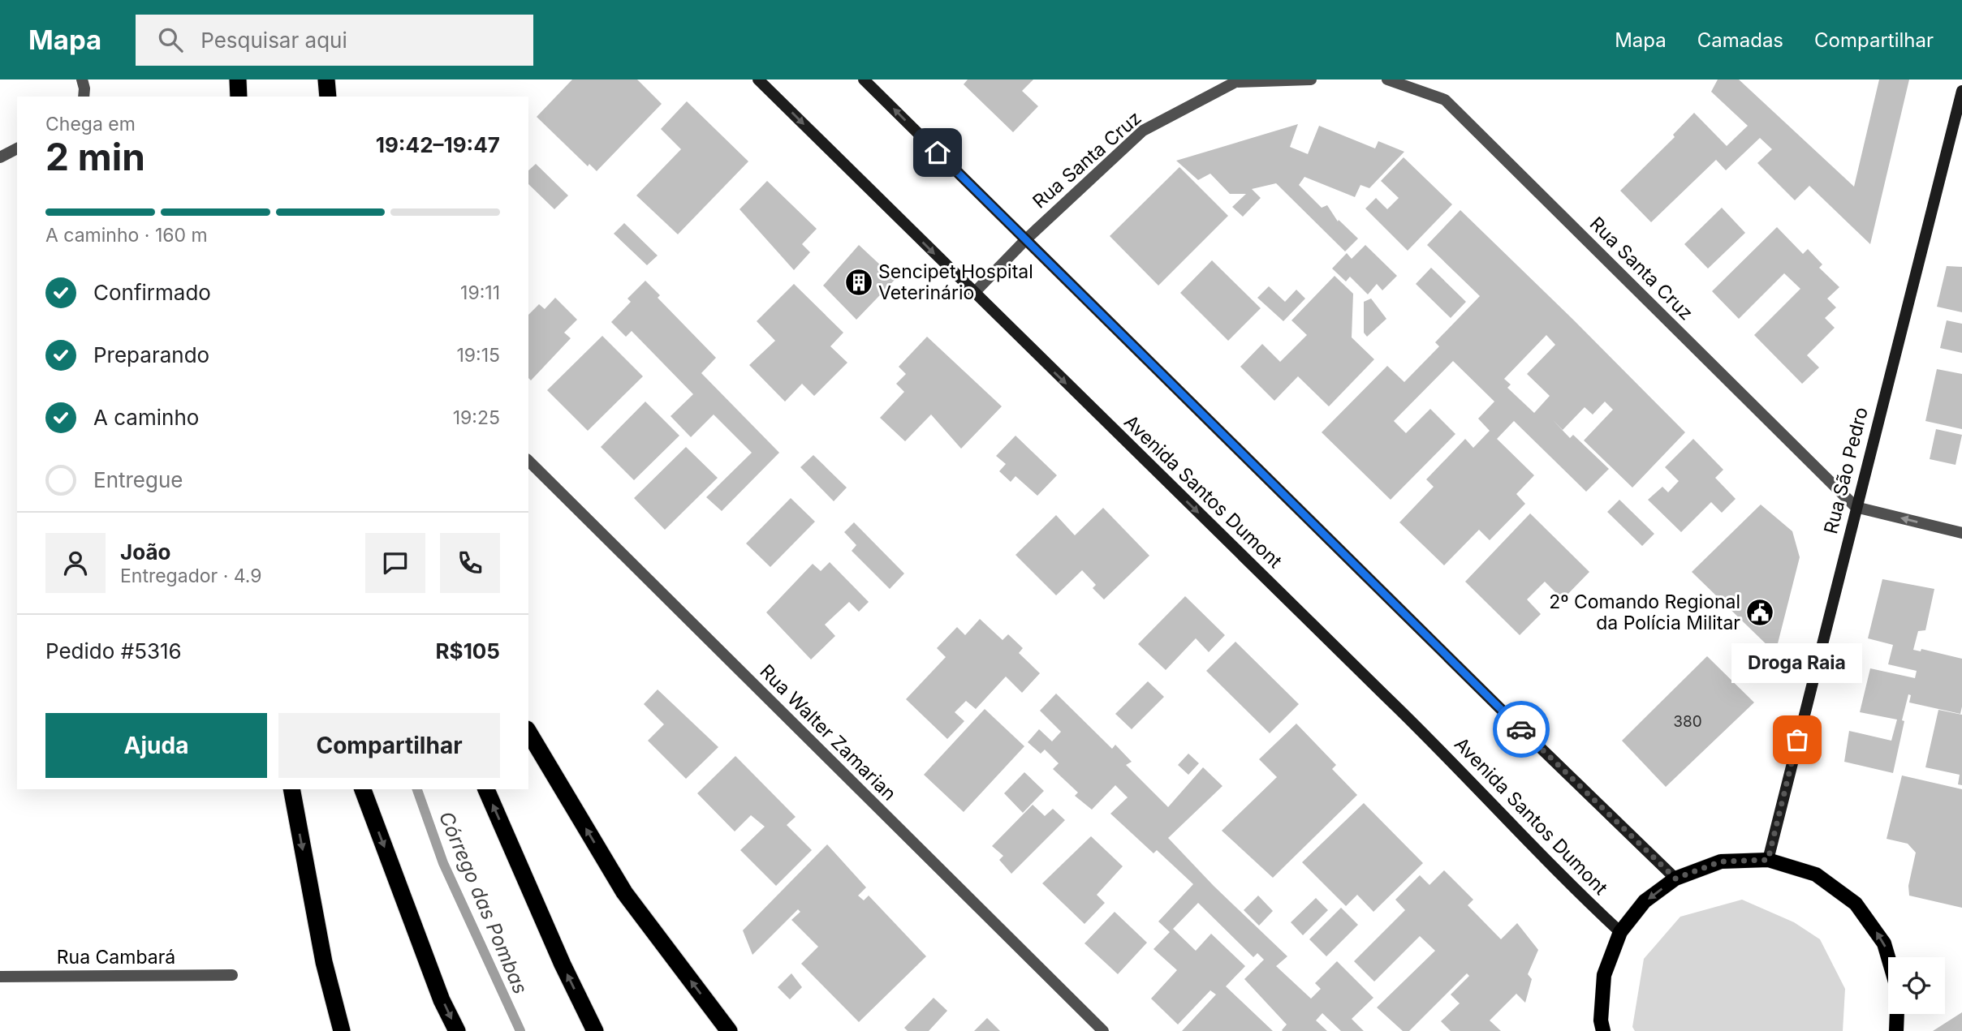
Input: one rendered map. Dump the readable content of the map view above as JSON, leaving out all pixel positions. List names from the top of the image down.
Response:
{
  "streets": {
    "main road": ["Rua São Pedro", "Avenida Santos Dumont"],
    "street": ["Rua Santa Cruz", "Rua Walter Zamarian", "Rua Cambará"]
  },
  "crossings": [
    ["Rua Santa Cruz", "Rua São Pedro"],
    ["Rua Santa Cruz", "Avenida Santos Dumont"]
  ],
  "water": ["Córrego das Pombas"],
  "places": {
    "building": ["Sencipet Hospital Veterinário"],
    "public building": ["2º Comando Regional da Polícia Militar"],
    "other": ["Droga Raia"]
  },
  "house_numbers": ["380"],
  "page": {
    "header": "Mapa",
    "search": "Pesquisar aqui",
    "nav": ["Mapa", "Camadas", "Compartilhar"],
    "heading": ["2 min", "Chega em", "19:42–19:47"],
    "panel": [
      "João",
      "Entregador · 4.9",
      "Pedido #5316",
      "R$105"
    ],
    "bar": "A caminho · 160 m",
    "list": [
      ["Confirmado", "19:11"],
      ["Preparando", "19:15"],
      ["A caminho", "19:25"],
      "Entregue"
    ],
    "bubble": "Droga Raia",
    "buttons": ["Ajuda", "Compartilhar"]
  }
}
